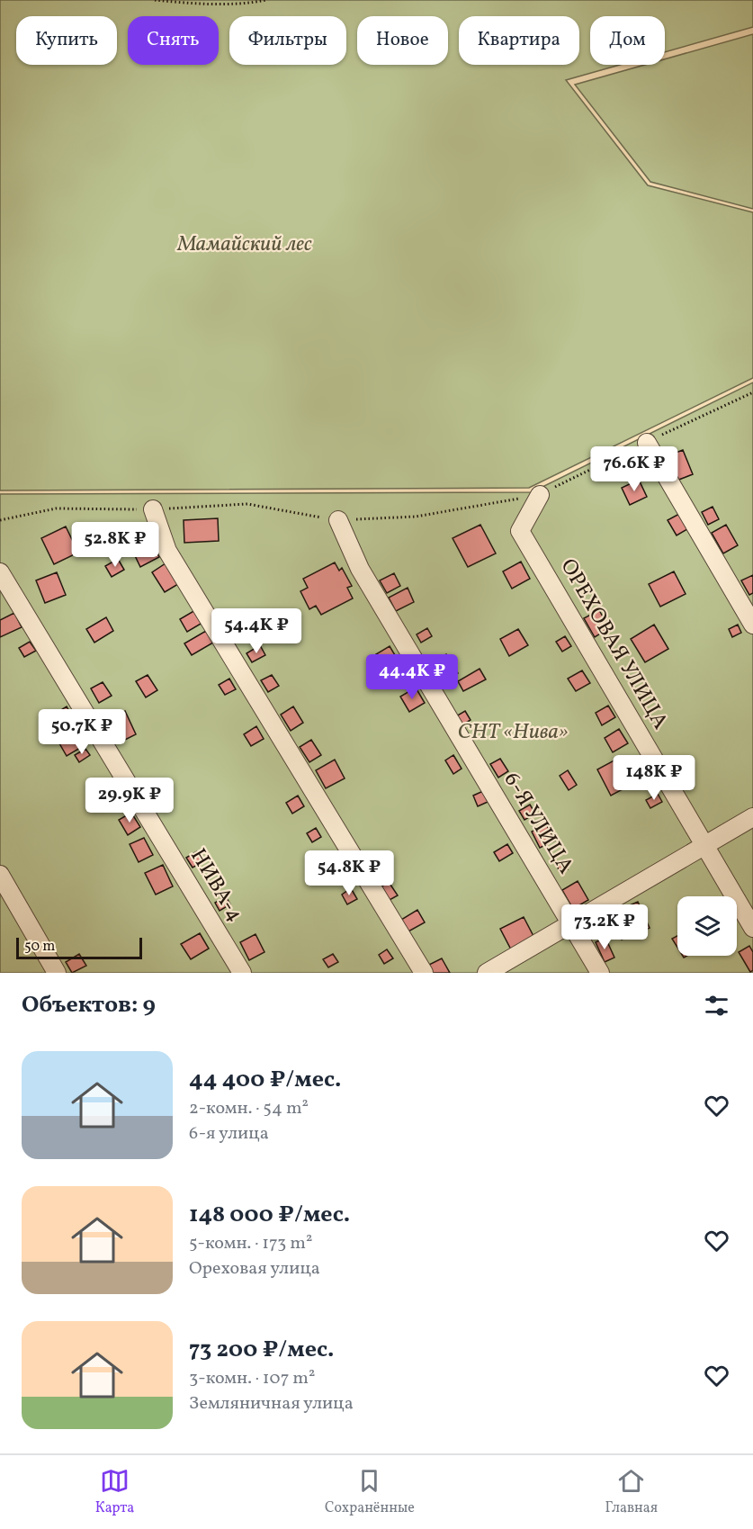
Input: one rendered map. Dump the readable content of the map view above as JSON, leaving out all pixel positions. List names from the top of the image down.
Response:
{
  "streets": {
    "street": ["ОРЕХОВАЯ УЛИЦА", "6-Я УЛИЦА", "НИВА-4"]
  },
  "parks": ["Мамайский лес", "СНТ «Нива»"],
  "scale_bar": "50 m",
  "page": {
    "chip": [
      "Купить",
      "Снять",
      "Фильтры",
      "Новое",
      "Квартира",
      "Дом"
    ],
    "price": [
      "76.6K ₽",
      "52.8K ₽",
      "54.4K ₽",
      "44.4K ₽",
      "50.7K ₽",
      "148K ₽",
      "29.9K ₽",
      "54.8K ₽",
      "73.2K ₽"
    ],
    "scale": "50 m",
    "heading": "Объектов: 9",
    "list": [
      {
        "name": "44 400 ₽/мес.",
        "note": "2-комн. · 54 m² · 6-я улица"
      },
      {
        "name": "148 000 ₽/мес.",
        "note": "5-комн. · 173 m² · Ореховая улица"
      },
      {
        "name": "73 200 ₽/мес.",
        "note": "3-комн. · 107 m² · Земляничная улица"
      }
    ],
    "tabs": ["Карта", "Сохранённые", "Главная"]
  }
}
